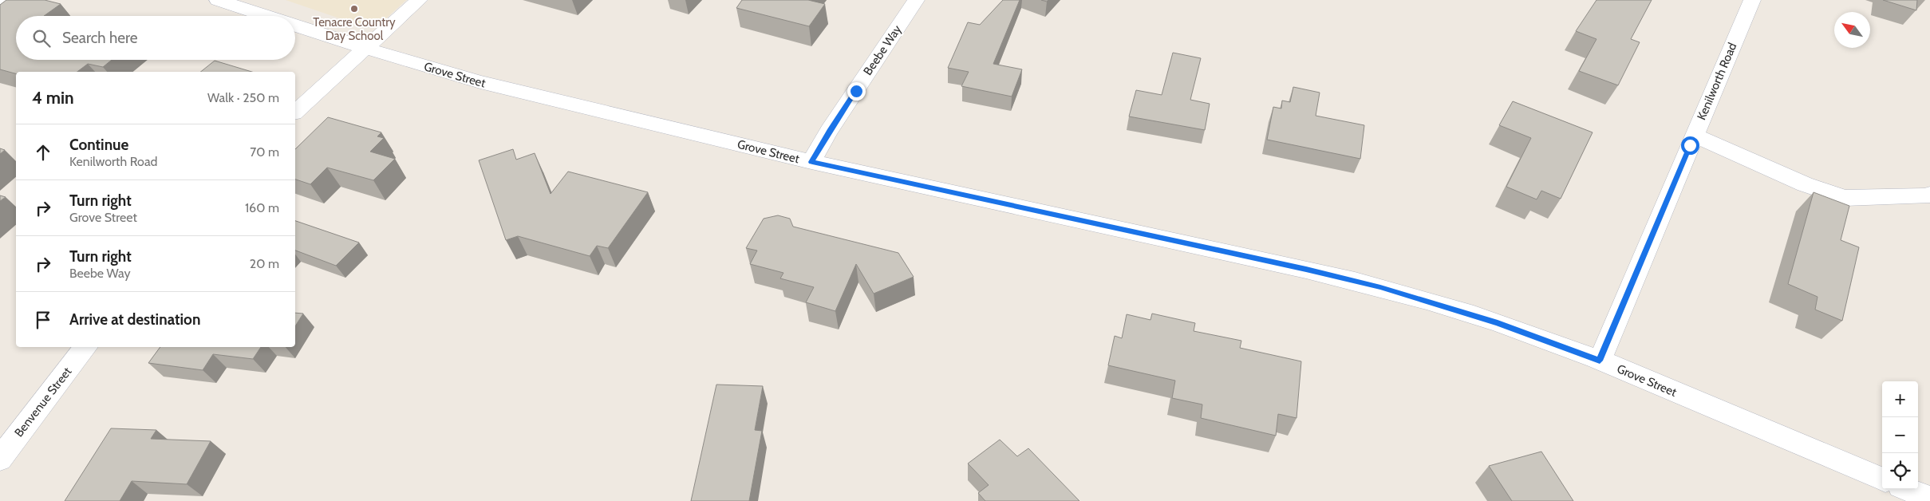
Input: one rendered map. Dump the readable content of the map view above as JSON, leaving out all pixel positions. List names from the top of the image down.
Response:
{
  "streets": {
    "street": [
      "Beebe Way",
      "Grove Street",
      "Kenilworth Road",
      "Benvenue Street"
    ]
  },
  "crossings": [
    ["Beebe Way", "Grove Street"],
    ["Grove Street", "Kenilworth Road"]
  ],
  "places": ["Tenacre Country Day School"],
  "north": "top left",
  "page": {
    "search": "Search here",
    "heading": ["4 min", "Walk · 250 m"],
    "list": [
      ["Continue", "Kenilworth Road", "70 m"],
      ["Turn right", "Grove Street", "160 m"],
      ["Turn right", "Beebe Way", "20 m"],
      "Arrive at destination"
    ],
    "map_buttons": ["+", "−"]
  }
}
